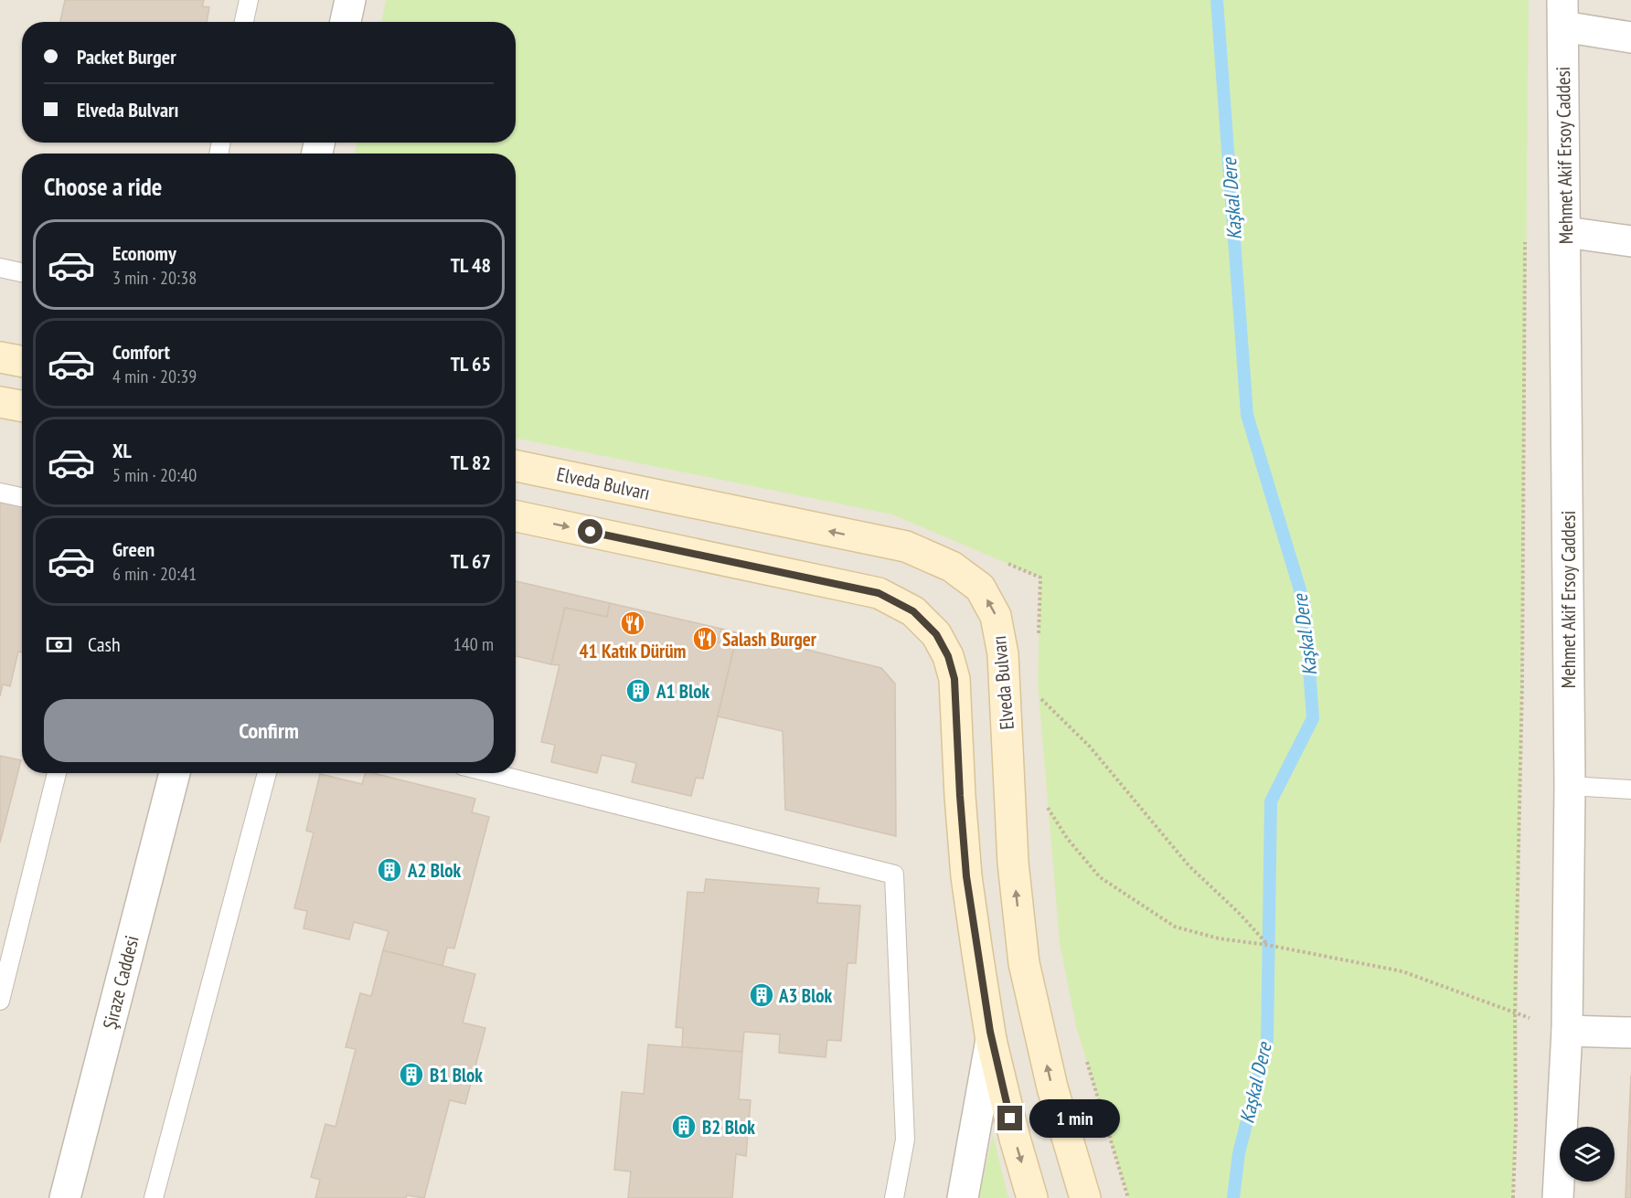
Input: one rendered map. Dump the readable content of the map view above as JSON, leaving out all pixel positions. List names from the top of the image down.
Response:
{
  "streets": {
    "main road": ["Elveda Bulvarı"],
    "street": ["Mehmet Akif Ersoy Caddesi", "Şiraze Caddesi"]
  },
  "one_way": ["Elveda Bulvarı"],
  "water": ["Kaşkal Dere"],
  "places": {
    "restaurant": ["41 Katık Dürüm", "Salash Burger"],
    "building": [
      "A1 Blok",
      "A2 Blok",
      "A3 Blok",
      "B1 Blok",
      "B2 Blok"
    ]
  },
  "page": {
    "banner": ["Packet Burger", "Elveda Bulvarı"],
    "heading": "Choose a ride",
    "list": [
      {
        "name": "Economy",
        "note": "3 min · 20:38",
        "value": "TL 48"
      },
      {
        "name": "Comfort",
        "note": "4 min · 20:39",
        "value": "TL 65"
      },
      {
        "name": "XL",
        "note": "5 min · 20:40",
        "value": "TL 82"
      },
      {
        "name": "Green",
        "note": "6 min · 20:41",
        "value": "TL 67"
      }
    ],
    "pay": ["Cash", "140 m"],
    "buttons": "Confirm",
    "bubble": "1 min"
  }
}
